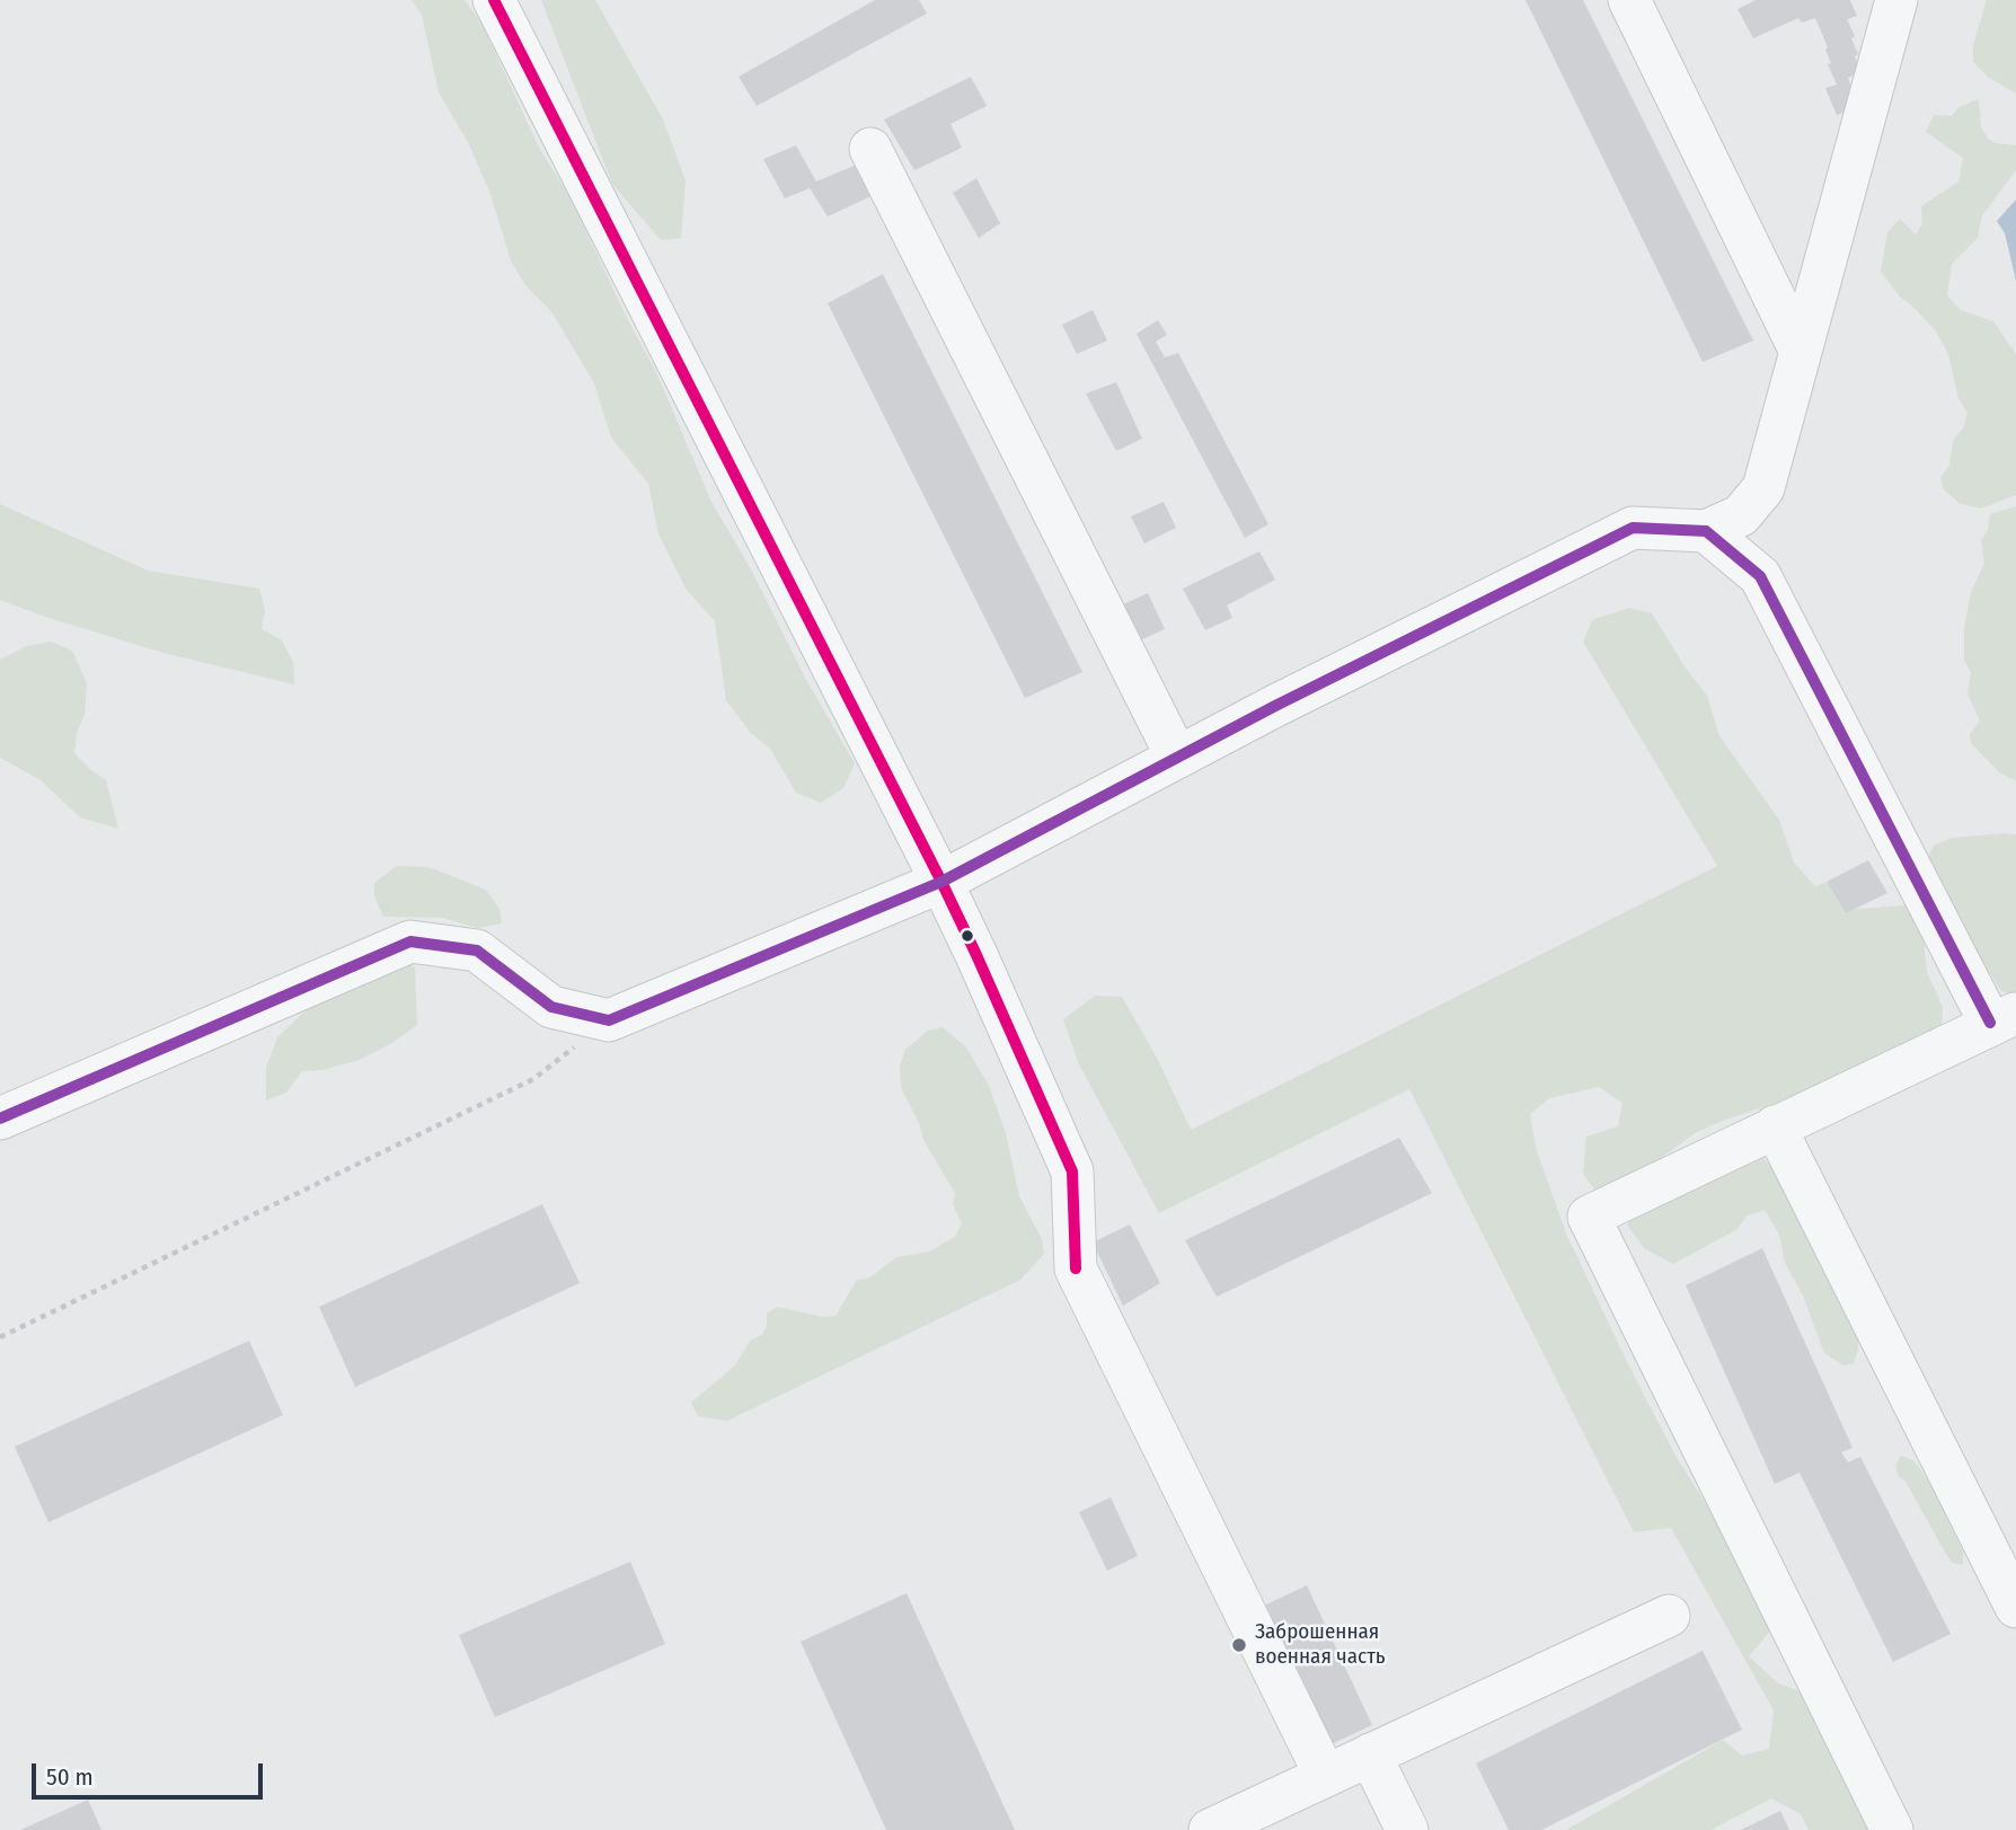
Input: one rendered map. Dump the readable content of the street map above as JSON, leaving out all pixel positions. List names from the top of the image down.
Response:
{
  "places": ["Заброшенная военная часть"],
  "scale_bar": "50 m"
}
